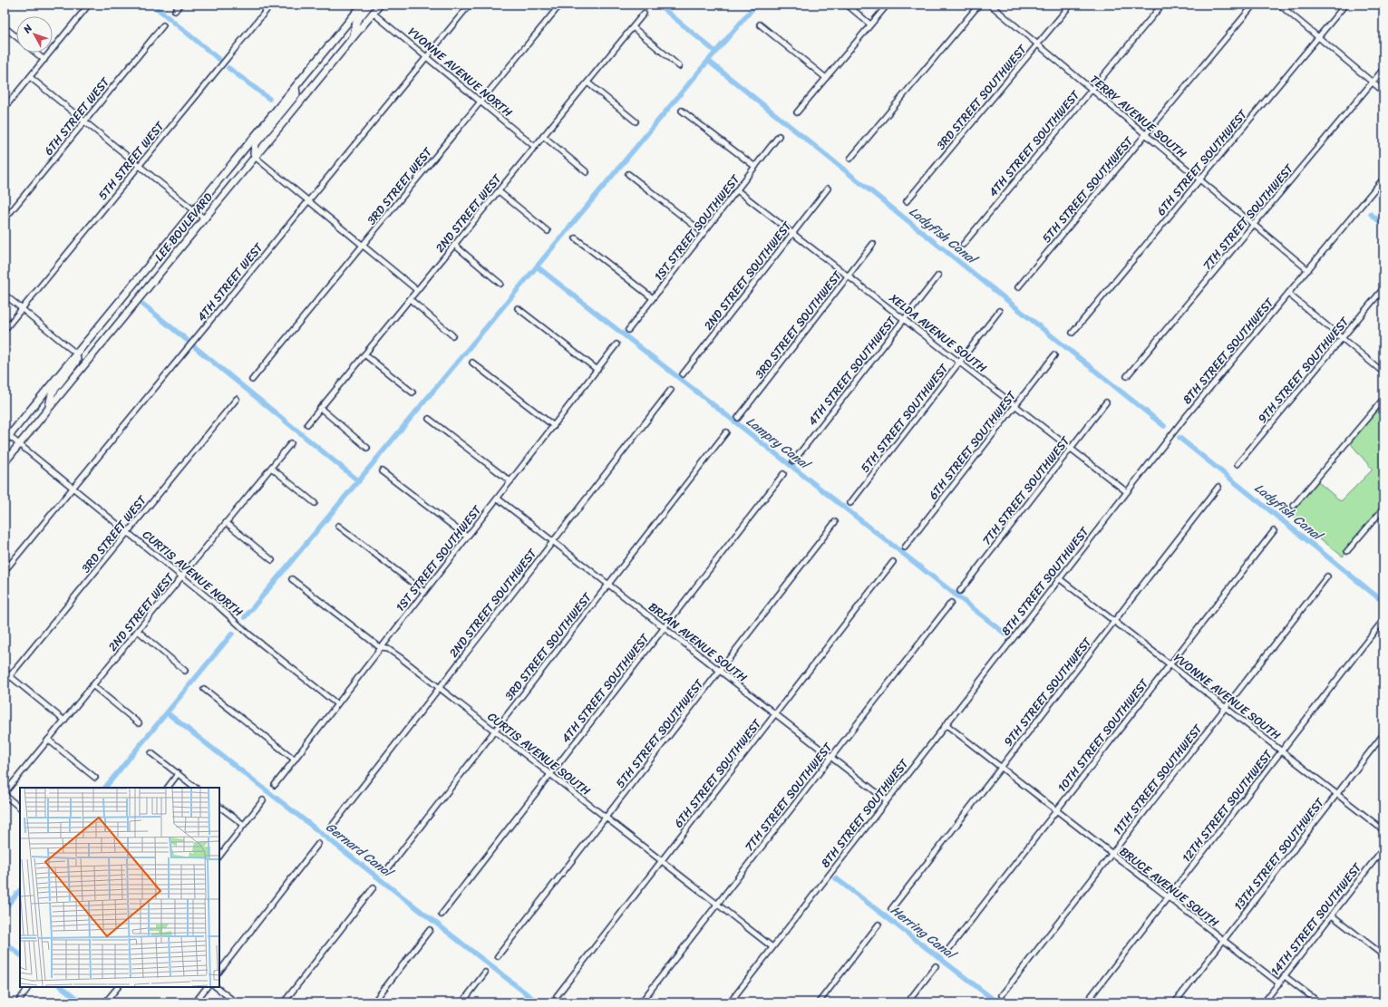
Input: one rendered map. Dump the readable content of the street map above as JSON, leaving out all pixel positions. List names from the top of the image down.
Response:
{
  "streets": {
    "main road": ["LEE BOULEVARD"],
    "street": [
      "YVONNE AVENUE NORTH",
      "3RD STREET SOUTHWEST",
      "6TH STREET WEST",
      "TERRY AVENUE SOUTH",
      "4TH STREET SOUTHWEST",
      "5TH STREET WEST",
      "6TH STREET SOUTHWEST",
      "3RD STREET WEST",
      "5TH STREET SOUTHWEST",
      "2ND STREET WEST",
      "7TH STREET SOUTHWEST",
      "1ST STREET SOUTHWEST",
      "2ND STREET SOUTHWEST",
      "4TH STREET WEST",
      "XELDA AVENUE SOUTH",
      "8TH STREET SOUTHWEST",
      "9TH STREET SOUTHWEST",
      "CURTIS AVENUE NORTH",
      "BRIAN AVENUE SOUTH",
      "YVONNE AVENUE SOUTH",
      "10TH STREET SOUTHWEST",
      "CURTIS AVENUE SOUTH",
      "11TH STREET SOUTHWEST",
      "12TH STREET SOUTHWEST",
      "13TH STREET SOUTHWEST",
      "BRUCE AVENUE SOUTH",
      "14TH STREET SOUTHWEST"
    ]
  },
  "crossings": [
    ["YVONNE AVENUE NORTH", "3RD STREET WEST"],
    ["YVONNE AVENUE NORTH", "2ND STREET WEST"],
    ["YVONNE AVENUE NORTH", "LEE BOULEVARD"],
    ["YVONNE AVENUE NORTH", "4TH STREET WEST"],
    ["3RD STREET SOUTHWEST", "TERRY AVENUE SOUTH"],
    ["3RD STREET SOUTHWEST", "XELDA AVENUE SOUTH"],
    ["3RD STREET SOUTHWEST", "BRIAN AVENUE SOUTH"],
    ["3RD STREET SOUTHWEST", "CURTIS AVENUE SOUTH"],
    ["TERRY AVENUE SOUTH", "4TH STREET SOUTHWEST"],
    ["TERRY AVENUE SOUTH", "6TH STREET SOUTHWEST"],
    ["TERRY AVENUE SOUTH", "5TH STREET SOUTHWEST"],
    ["TERRY AVENUE SOUTH", "7TH STREET SOUTHWEST"],
    ["TERRY AVENUE SOUTH", "8TH STREET SOUTHWEST"],
    ["4TH STREET SOUTHWEST", "XELDA AVENUE SOUTH"],
    ["4TH STREET SOUTHWEST", "BRIAN AVENUE SOUTH"],
    ["4TH STREET SOUTHWEST", "CURTIS AVENUE SOUTH"],
    ["6TH STREET SOUTHWEST", "XELDA AVENUE SOUTH"],
    ["6TH STREET SOUTHWEST", "BRIAN AVENUE SOUTH"],
    ["6TH STREET SOUTHWEST", "CURTIS AVENUE SOUTH"],
    ["3RD STREET WEST", "CURTIS AVENUE NORTH"],
    ["5TH STREET SOUTHWEST", "XELDA AVENUE SOUTH"],
    ["5TH STREET SOUTHWEST", "BRIAN AVENUE SOUTH"],
    ["5TH STREET SOUTHWEST", "CURTIS AVENUE SOUTH"],
    ["2ND STREET WEST", "CURTIS AVENUE NORTH"],
    ["7TH STREET SOUTHWEST", "XELDA AVENUE SOUTH"],
    ["7TH STREET SOUTHWEST", "BRIAN AVENUE SOUTH"],
    ["7TH STREET SOUTHWEST", "CURTIS AVENUE SOUTH"],
    ["LEE BOULEVARD", "CURTIS AVENUE NORTH"],
    ["1ST STREET SOUTHWEST", "XELDA AVENUE SOUTH"],
    ["1ST STREET SOUTHWEST", "CURTIS AVENUE NORTH"],
    ["1ST STREET SOUTHWEST", "BRIAN AVENUE SOUTH"],
    ["1ST STREET SOUTHWEST", "CURTIS AVENUE SOUTH"],
    ["2ND STREET SOUTHWEST", "XELDA AVENUE SOUTH"],
    ["2ND STREET SOUTHWEST", "BRIAN AVENUE SOUTH"],
    ["2ND STREET SOUTHWEST", "CURTIS AVENUE SOUTH"],
    ["4TH STREET WEST", "CURTIS AVENUE NORTH"],
    ["XELDA AVENUE SOUTH", "8TH STREET SOUTHWEST"],
    ["8TH STREET SOUTHWEST", "BRIAN AVENUE SOUTH"],
    ["8TH STREET SOUTHWEST", "YVONNE AVENUE SOUTH"],
    ["8TH STREET SOUTHWEST", "CURTIS AVENUE SOUTH"],
    ["8TH STREET SOUTHWEST", "BRUCE AVENUE SOUTH"],
    ["9TH STREET SOUTHWEST", "YVONNE AVENUE SOUTH"],
    ["9TH STREET SOUTHWEST", "BRUCE AVENUE SOUTH"],
    ["YVONNE AVENUE SOUTH", "10TH STREET SOUTHWEST"],
    ["YVONNE AVENUE SOUTH", "11TH STREET SOUTHWEST"],
    ["YVONNE AVENUE SOUTH", "12TH STREET SOUTHWEST"],
    ["YVONNE AVENUE SOUTH", "13TH STREET SOUTHWEST"],
    ["10TH STREET SOUTHWEST", "BRUCE AVENUE SOUTH"],
    ["11TH STREET SOUTHWEST", "BRUCE AVENUE SOUTH"],
    ["12TH STREET SOUTHWEST", "BRUCE AVENUE SOUTH"],
    ["13TH STREET SOUTHWEST", "BRUCE AVENUE SOUTH"],
    ["BRUCE AVENUE SOUTH", "14TH STREET SOUTHWEST"]
  ],
  "water": [
    "Ladyfish Canal",
    "Lampry Canal",
    "Gernard Canal",
    "Herring Canal"
  ],
  "north": "top left"
}
